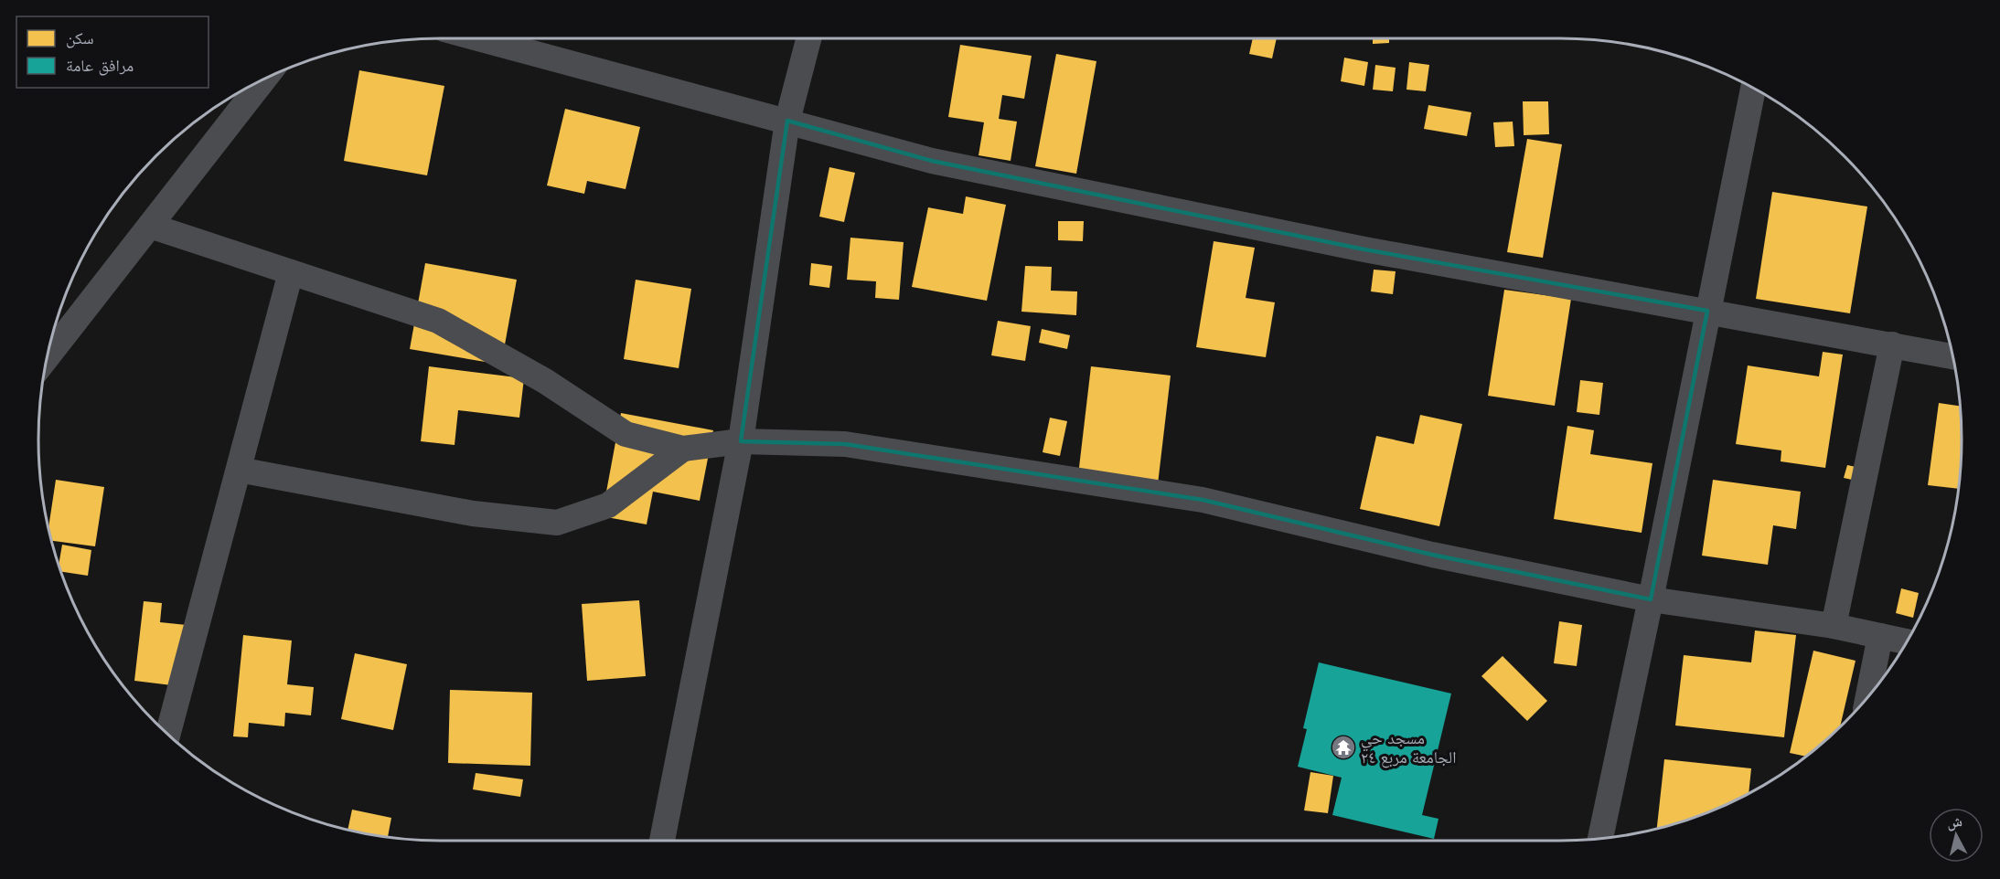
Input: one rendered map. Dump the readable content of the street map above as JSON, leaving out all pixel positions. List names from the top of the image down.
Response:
{
  "places": {
    "temple": ["مسجد حي الجامعة مربع ٢٤"]
  },
  "legend": ["سكن", "مرافق عامة"],
  "north": "top"
}
